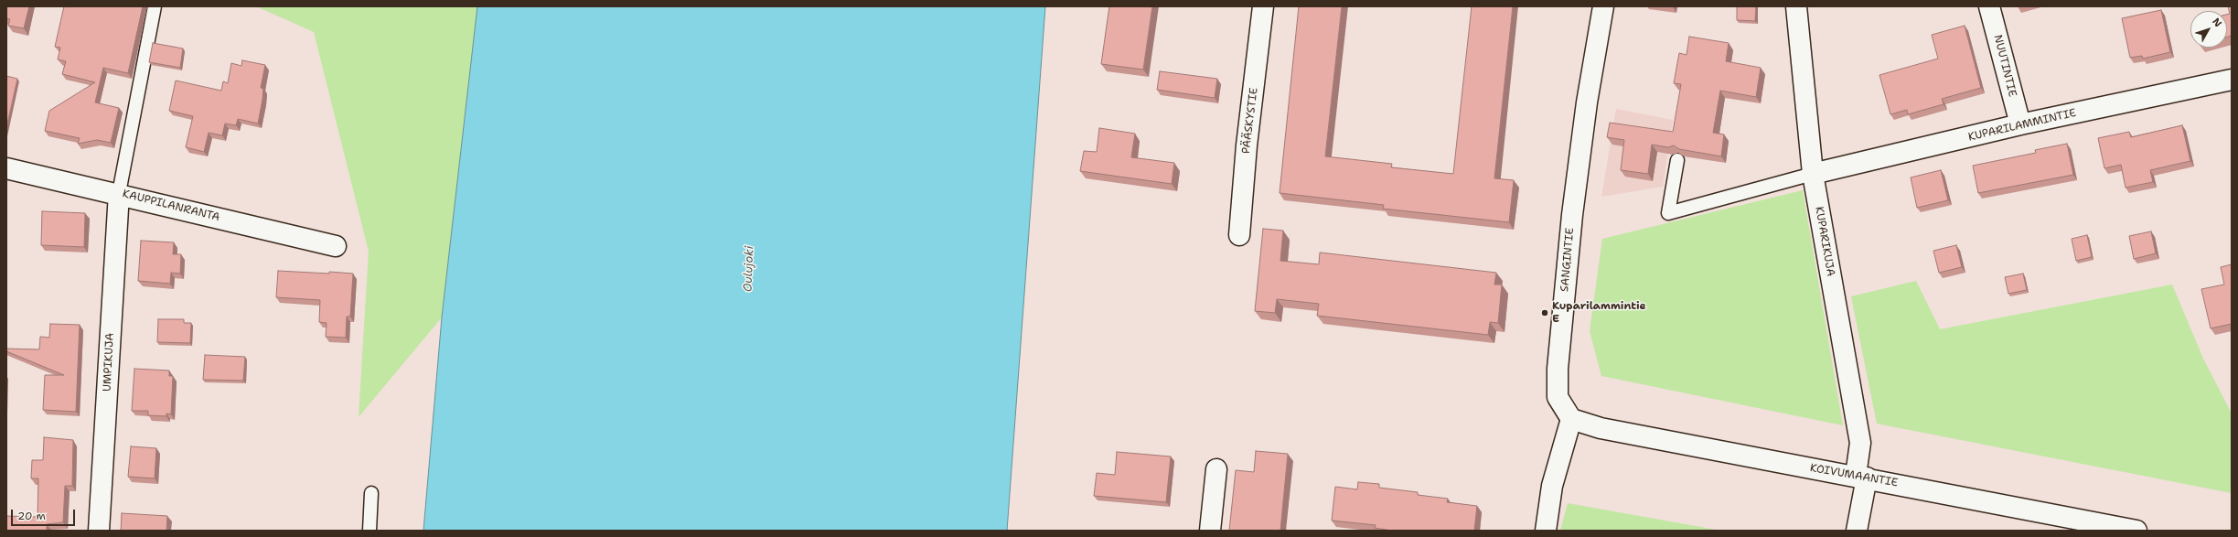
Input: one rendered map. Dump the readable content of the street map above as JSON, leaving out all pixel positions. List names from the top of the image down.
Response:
{
  "streets": {
    "street": [
      "NUUTINTIE",
      "PÄÄSKYSTIE",
      "KUPARILAMMINTIE",
      "KAUPPILANRANTA",
      "KUPARIKUJA",
      "SANGINTIE",
      "UMPIKUJA",
      "KOIVUMAANTIE"
    ]
  },
  "crossings": [
    ["NUUTINTIE", "KUPARILAMMINTIE"],
    ["KUPARILAMMINTIE", "KUPARIKUJA"],
    ["KAUPPILANRANTA", "UMPIKUJA"],
    ["KUPARIKUJA", "KOIVUMAANTIE"],
    ["SANGINTIE", "KOIVUMAANTIE"]
  ],
  "water": ["Oulujoki"],
  "places": ["Kuparilammintie E"],
  "scale_bar": "20 m",
  "north": "top right"
}
